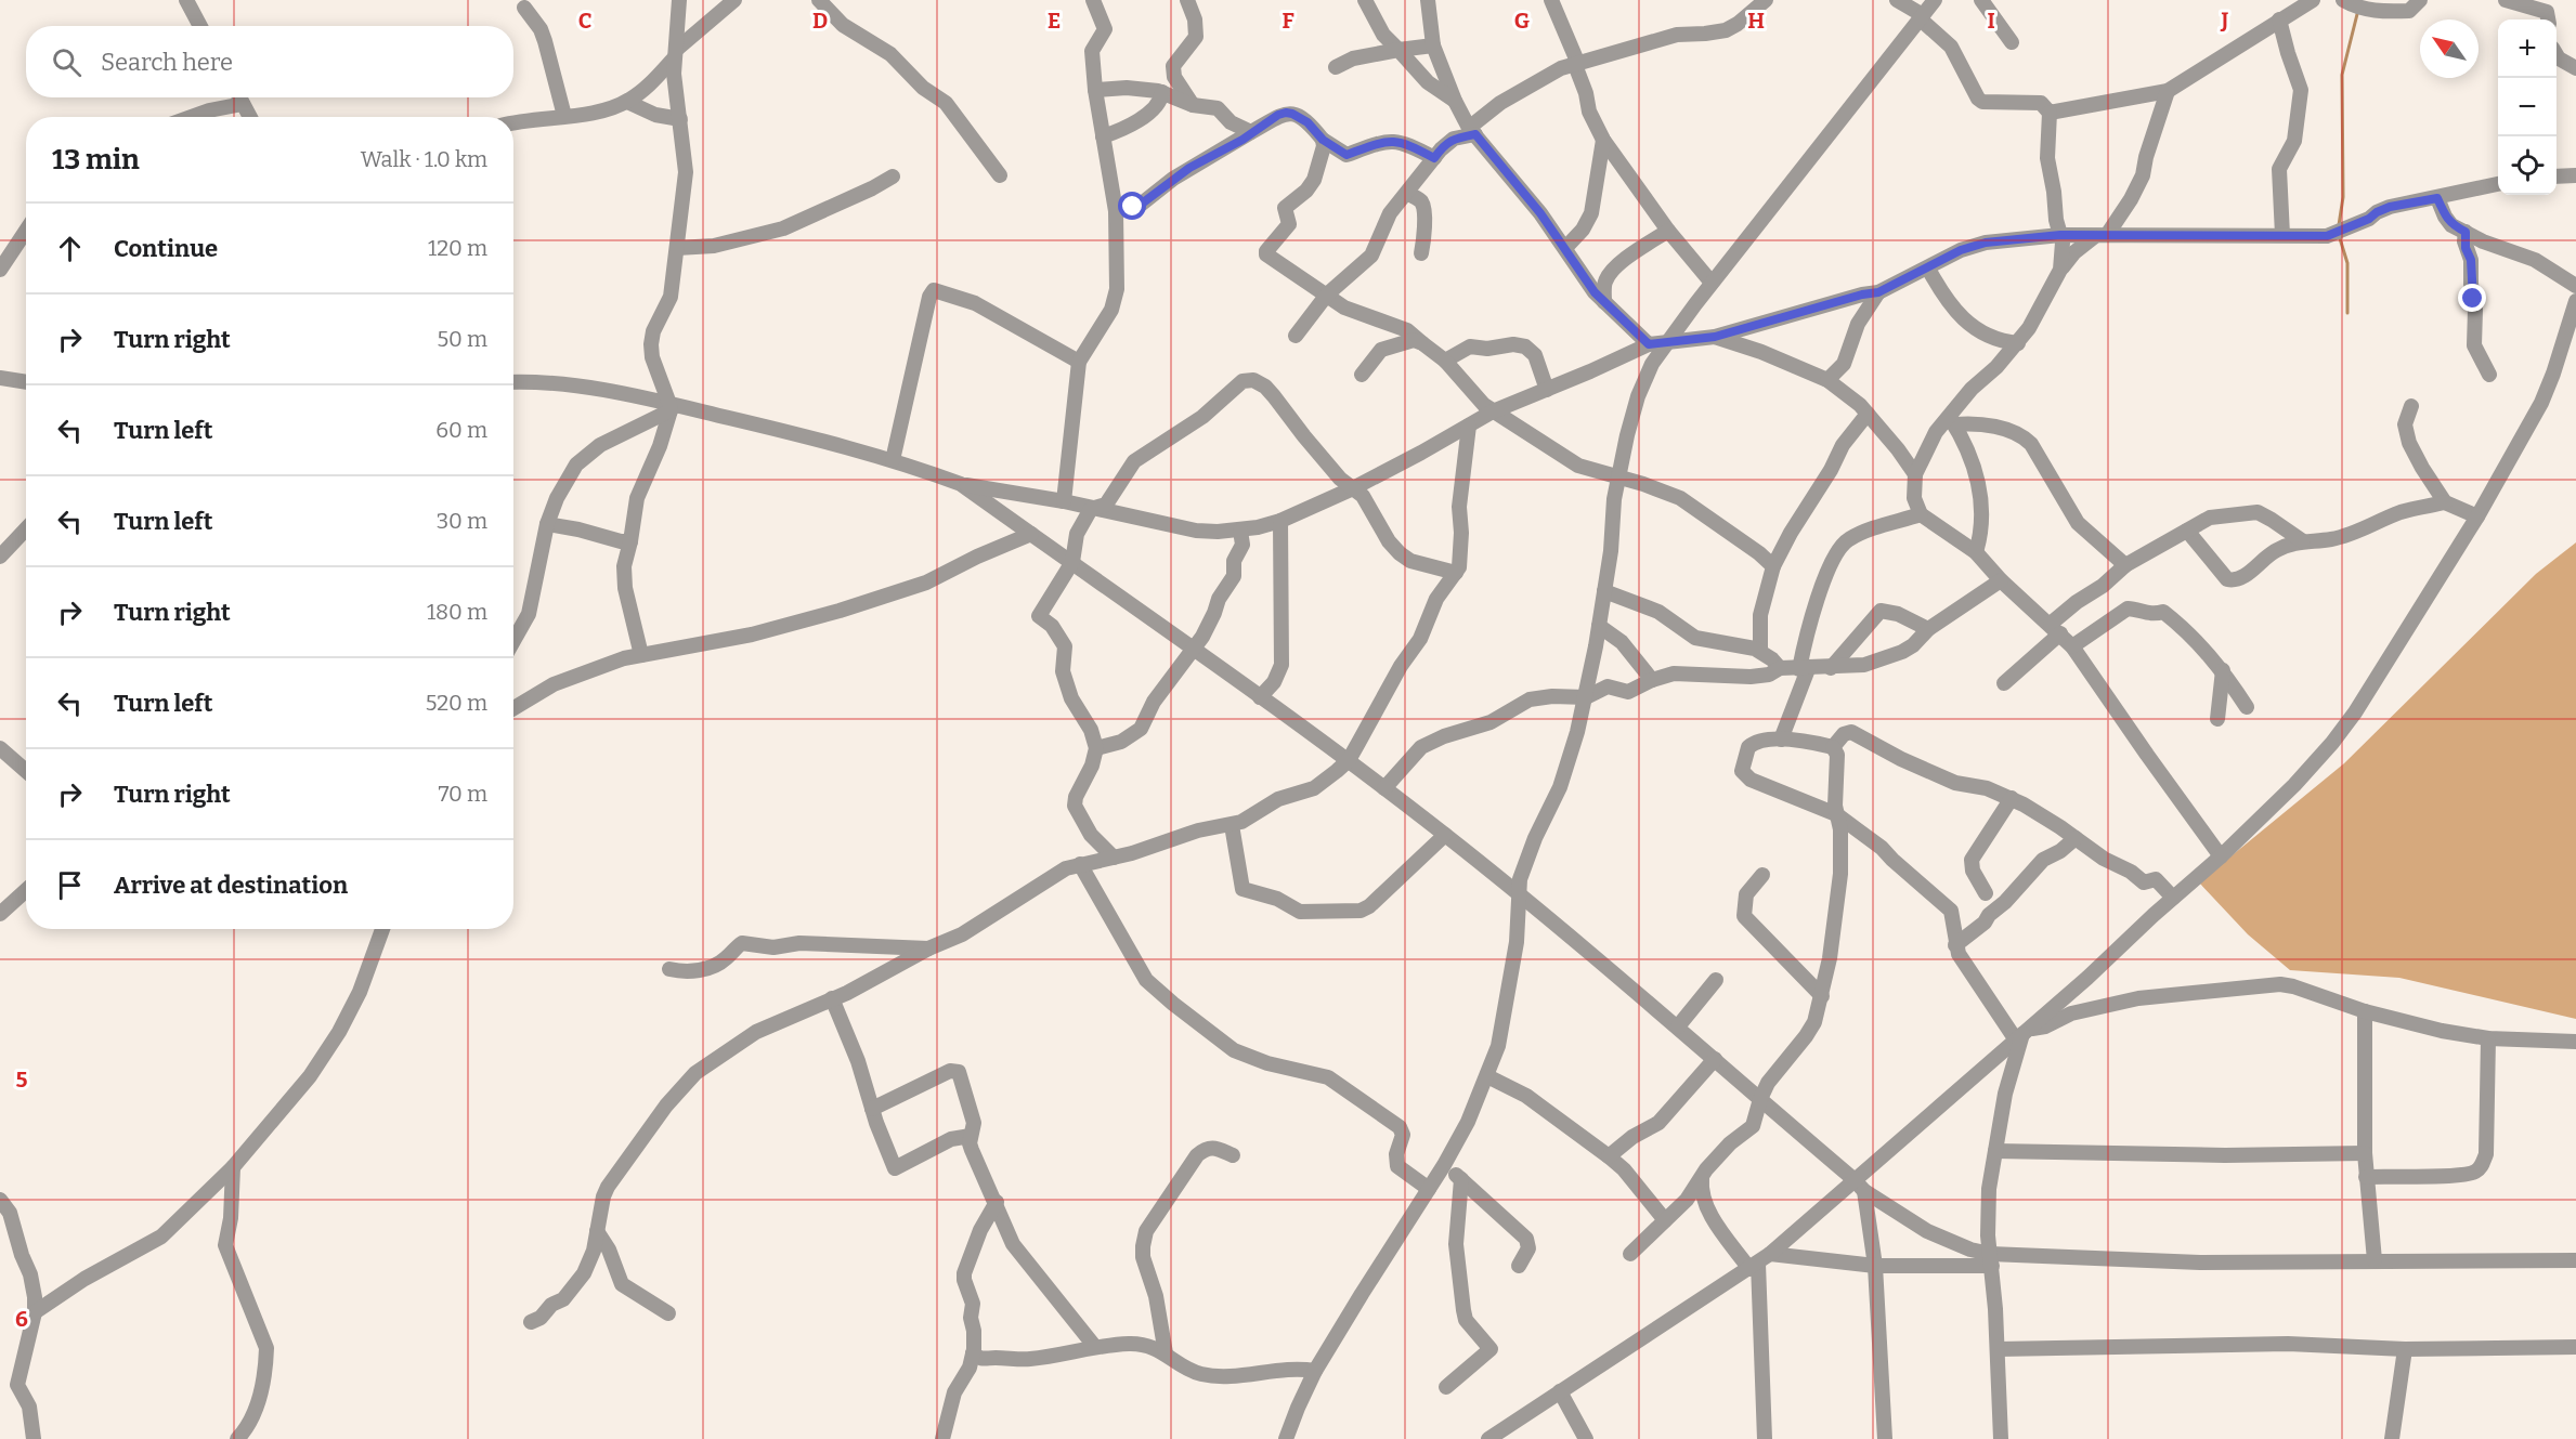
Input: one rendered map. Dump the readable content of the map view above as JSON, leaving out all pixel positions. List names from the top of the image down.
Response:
{
  "north": "top left",
  "page": {
    "map_buttons": ["+", "−"],
    "search": "Search here",
    "heading": ["13 min", "Walk · 1.0 km"],
    "list": [
      ["Continue", "120 m"],
      ["Turn right", "50 m"],
      ["Turn left", "60 m"],
      ["Turn left", "30 m"],
      ["Turn right", "180 m"],
      ["Turn left", "520 m"],
      ["Turn right", "70 m"],
      "Arrive at destination"
    ]
  },
  "grid": {
    "columns": [
      "C",
      "D",
      "E",
      "F",
      "G",
      "H",
      "I",
      "J"
    ],
    "rows": ["5", "6"]
  }
}
